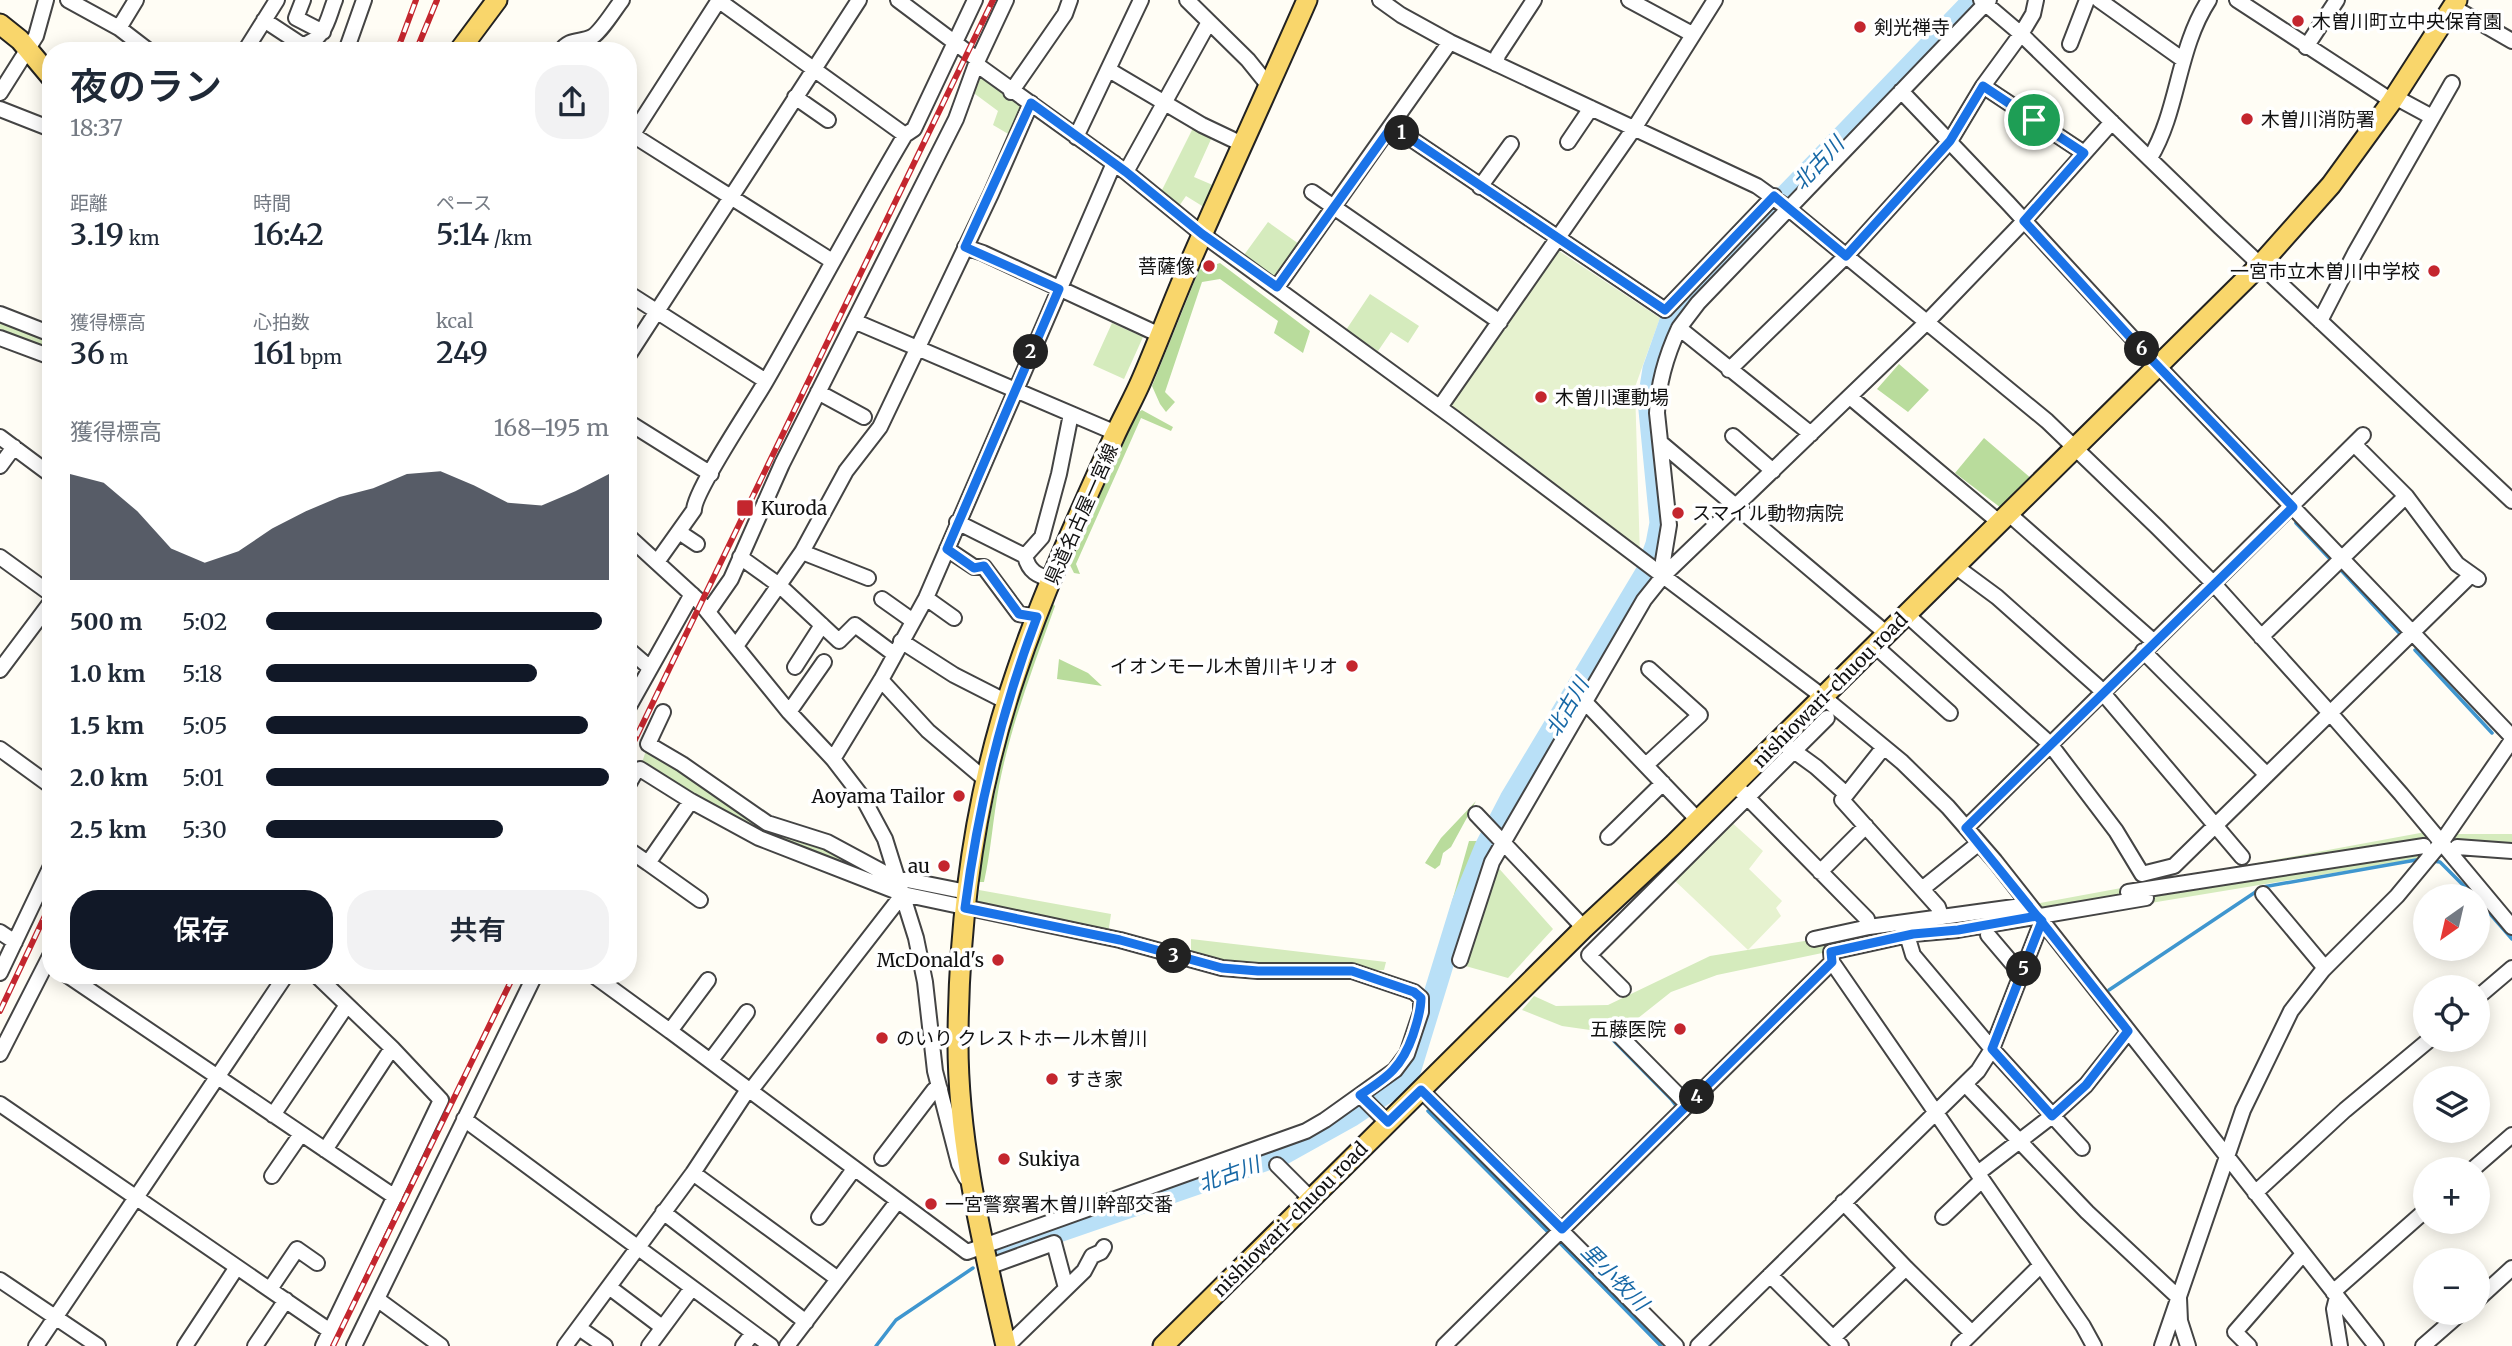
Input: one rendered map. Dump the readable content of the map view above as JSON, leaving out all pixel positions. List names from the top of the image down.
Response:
{
  "streets": {
    "main road": ["県道名古屋一宮線", "nishiowari-chuou road"]
  },
  "water": ["北古川", "里小牧川"],
  "places": {
    "other": [
      "木曽川町立中央保育園",
      "剣光禅寺",
      "木曽川消防署",
      "菩薩像",
      "一宮市立木曽川中学校",
      "木曽川運動場",
      "スマイル動物病院",
      "イオンモール木曽川キリオ",
      "Aoyama Tailor",
      "au",
      "McDonald's",
      "五藤医院",
      "のいり クレストホール木曽川",
      "すき家",
      "Sukiya",
      "一宮警察署木曽川幹部交番"
    ],
    "transit": ["Kuroda"]
  },
  "north": "bottom left",
  "page": {
    "heading": ["夜のラン", "18:37"],
    "pins": [
      "1",
      "6",
      "2",
      "3",
      "5",
      "4"
    ],
    "stats": [
      ["距離", "3.19 km"],
      ["時間", "16:42"],
      ["ペース", "5:14 /km"],
      ["獲得標高", "36 m"],
      ["心拍数", "161 bpm"],
      ["kcal", "249"]
    ],
    "chart": ["獲得標高", "168–195 m"],
    "list": [
      {
        "name": "500 m",
        "note": "5:02"
      },
      {
        "name": "1.0 km",
        "note": "5:18"
      },
      {
        "name": "1.5 km",
        "note": "5:05"
      },
      {
        "name": "2.0 km",
        "note": "5:01"
      },
      {
        "name": "2.5 km",
        "note": "5:30"
      }
    ],
    "buttons": ["保存", "共有"],
    "map_buttons": ["+", "−"]
  }
}
